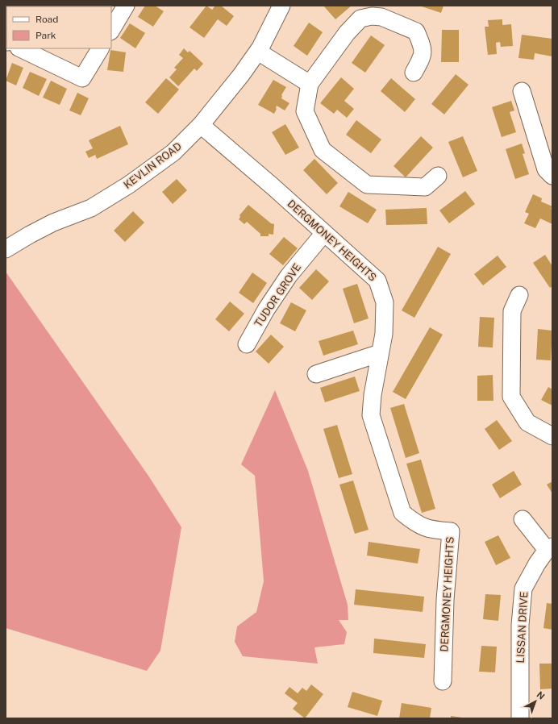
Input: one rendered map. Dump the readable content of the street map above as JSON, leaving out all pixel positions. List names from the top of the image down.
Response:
{
  "streets": {
    "street": [
      "KEVLIN ROAD",
      "DERGMONEY HEIGHTS",
      "TUDOR GROVE",
      "LISSAN DRIVE"
    ]
  },
  "crossings": [
    ["KEVLIN ROAD", "DERGMONEY HEIGHTS"],
    ["DERGMONEY HEIGHTS", "TUDOR GROVE"]
  ],
  "legend": ["Road", "Park"],
  "north": "top right"
}
